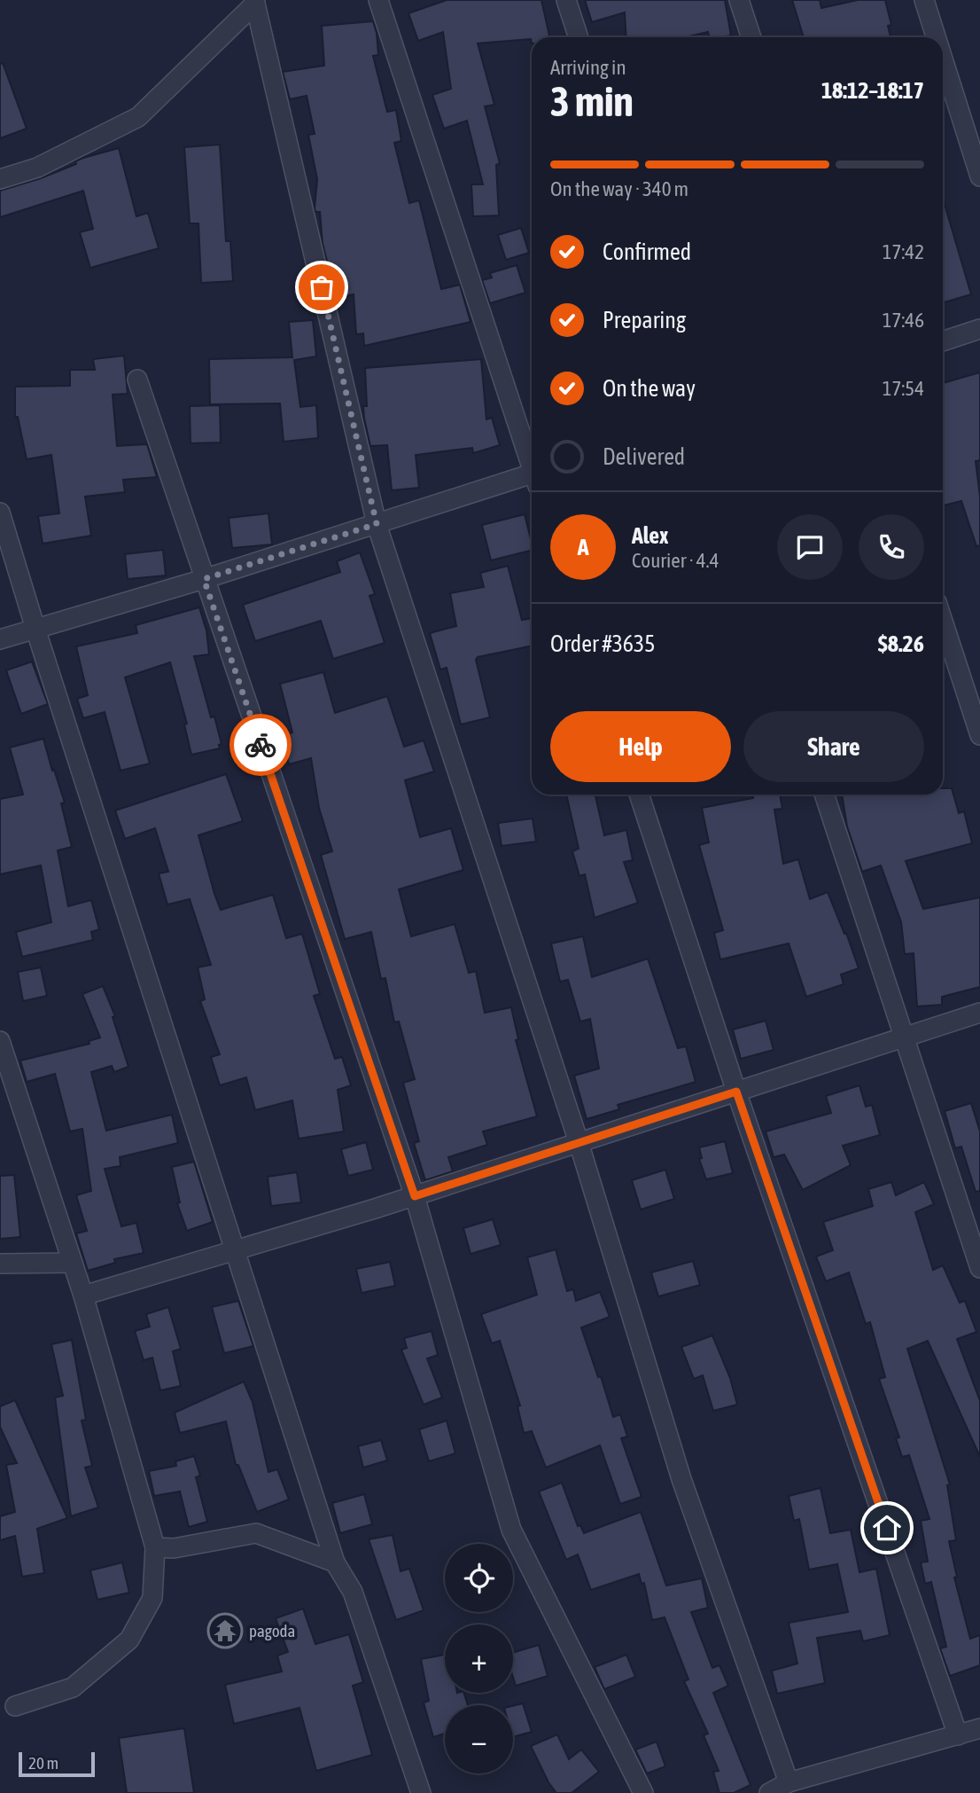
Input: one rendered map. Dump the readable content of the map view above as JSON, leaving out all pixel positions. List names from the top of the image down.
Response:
{
  "places": {
    "temple": ["pagoda"]
  },
  "scale_bar": "20 m",
  "page": {
    "heading": ["3 min", "Arriving in", "18:12–18:17"],
    "panel": [
      "Alex",
      "Courier · 4.4",
      "Order #3635",
      "$8.26"
    ],
    "bar": "On the way · 340 m",
    "list": [
      ["Confirmed", "17:42"],
      ["Preparing", "17:46"],
      ["On the way", "17:54"],
      "Delivered"
    ],
    "round": "A",
    "buttons": ["Help", "Share"],
    "map_buttons": ["+", "−"],
    "scale": "20 m"
  }
}
